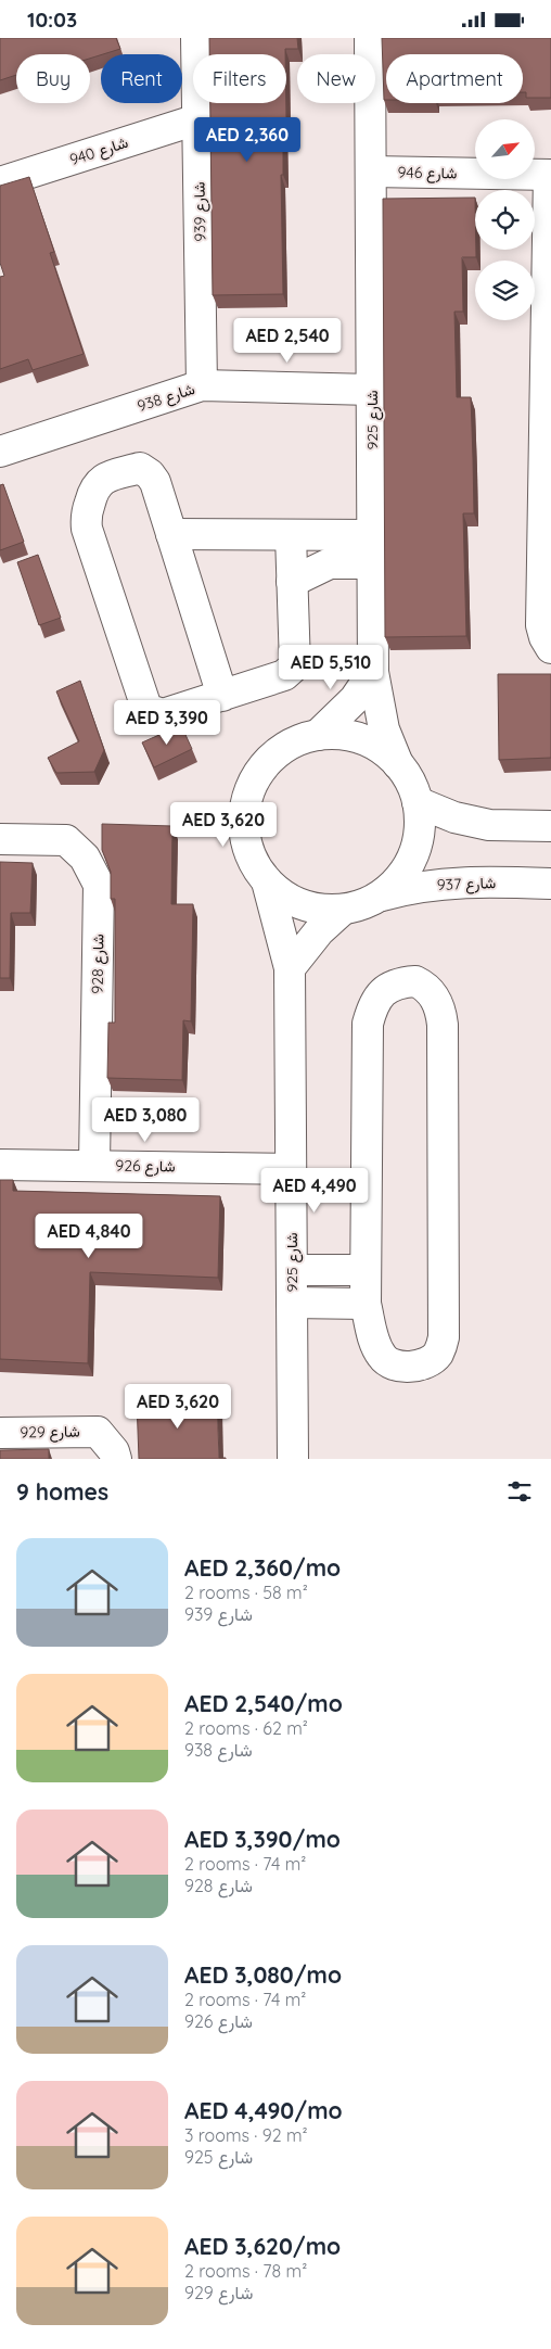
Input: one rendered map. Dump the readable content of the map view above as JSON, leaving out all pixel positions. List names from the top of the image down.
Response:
{
  "streets": {
    "street": [
      "شارع 940",
      "شارع 946",
      "شارع 939",
      "شارع 938",
      "شارع 925",
      "شارع 937",
      "شارع 928",
      "شارع 926",
      "شارع 929"
    ]
  },
  "crossings": [
    ["شارع 940", "شارع 939"],
    ["شارع 946", "شارع 925"],
    ["شارع 939", "شارع 938"],
    ["شارع 938", "شارع 925"],
    ["شارع 925", "شارع 937"],
    ["شارع 925", "شارع 926"],
    ["شارع 928", "شارع 926"]
  ],
  "north": "top right",
  "page": {
    "status": "10:03",
    "chip": [
      "Buy",
      "Rent",
      "Filters",
      "New",
      "Apartment"
    ],
    "price": [
      "AED 2,360",
      "AED 2,540",
      "AED 5,510",
      "AED 3,390",
      "AED 3,620",
      "AED 3,080",
      "AED 4,490",
      "AED 4,840",
      "AED 3,620"
    ],
    "heading": "9 homes",
    "list": [
      {
        "name": "AED 2,360/mo",
        "note": "2 rooms · 58 m² · شارع 939"
      },
      {
        "name": "AED 2,540/mo",
        "note": "2 rooms · 62 m² · شارع 938"
      },
      {
        "name": "AED 3,390/mo",
        "note": "2 rooms · 74 m² · شارع 928"
      },
      {
        "name": "AED 3,080/mo",
        "note": "2 rooms · 74 m² · شارع 926"
      },
      {
        "name": "AED 4,490/mo",
        "note": "3 rooms · 92 m² · شارع 925"
      },
      {
        "name": "AED 3,620/mo",
        "note": "2 rooms · 78 m² · شارع 929"
      }
    ]
  }
}
